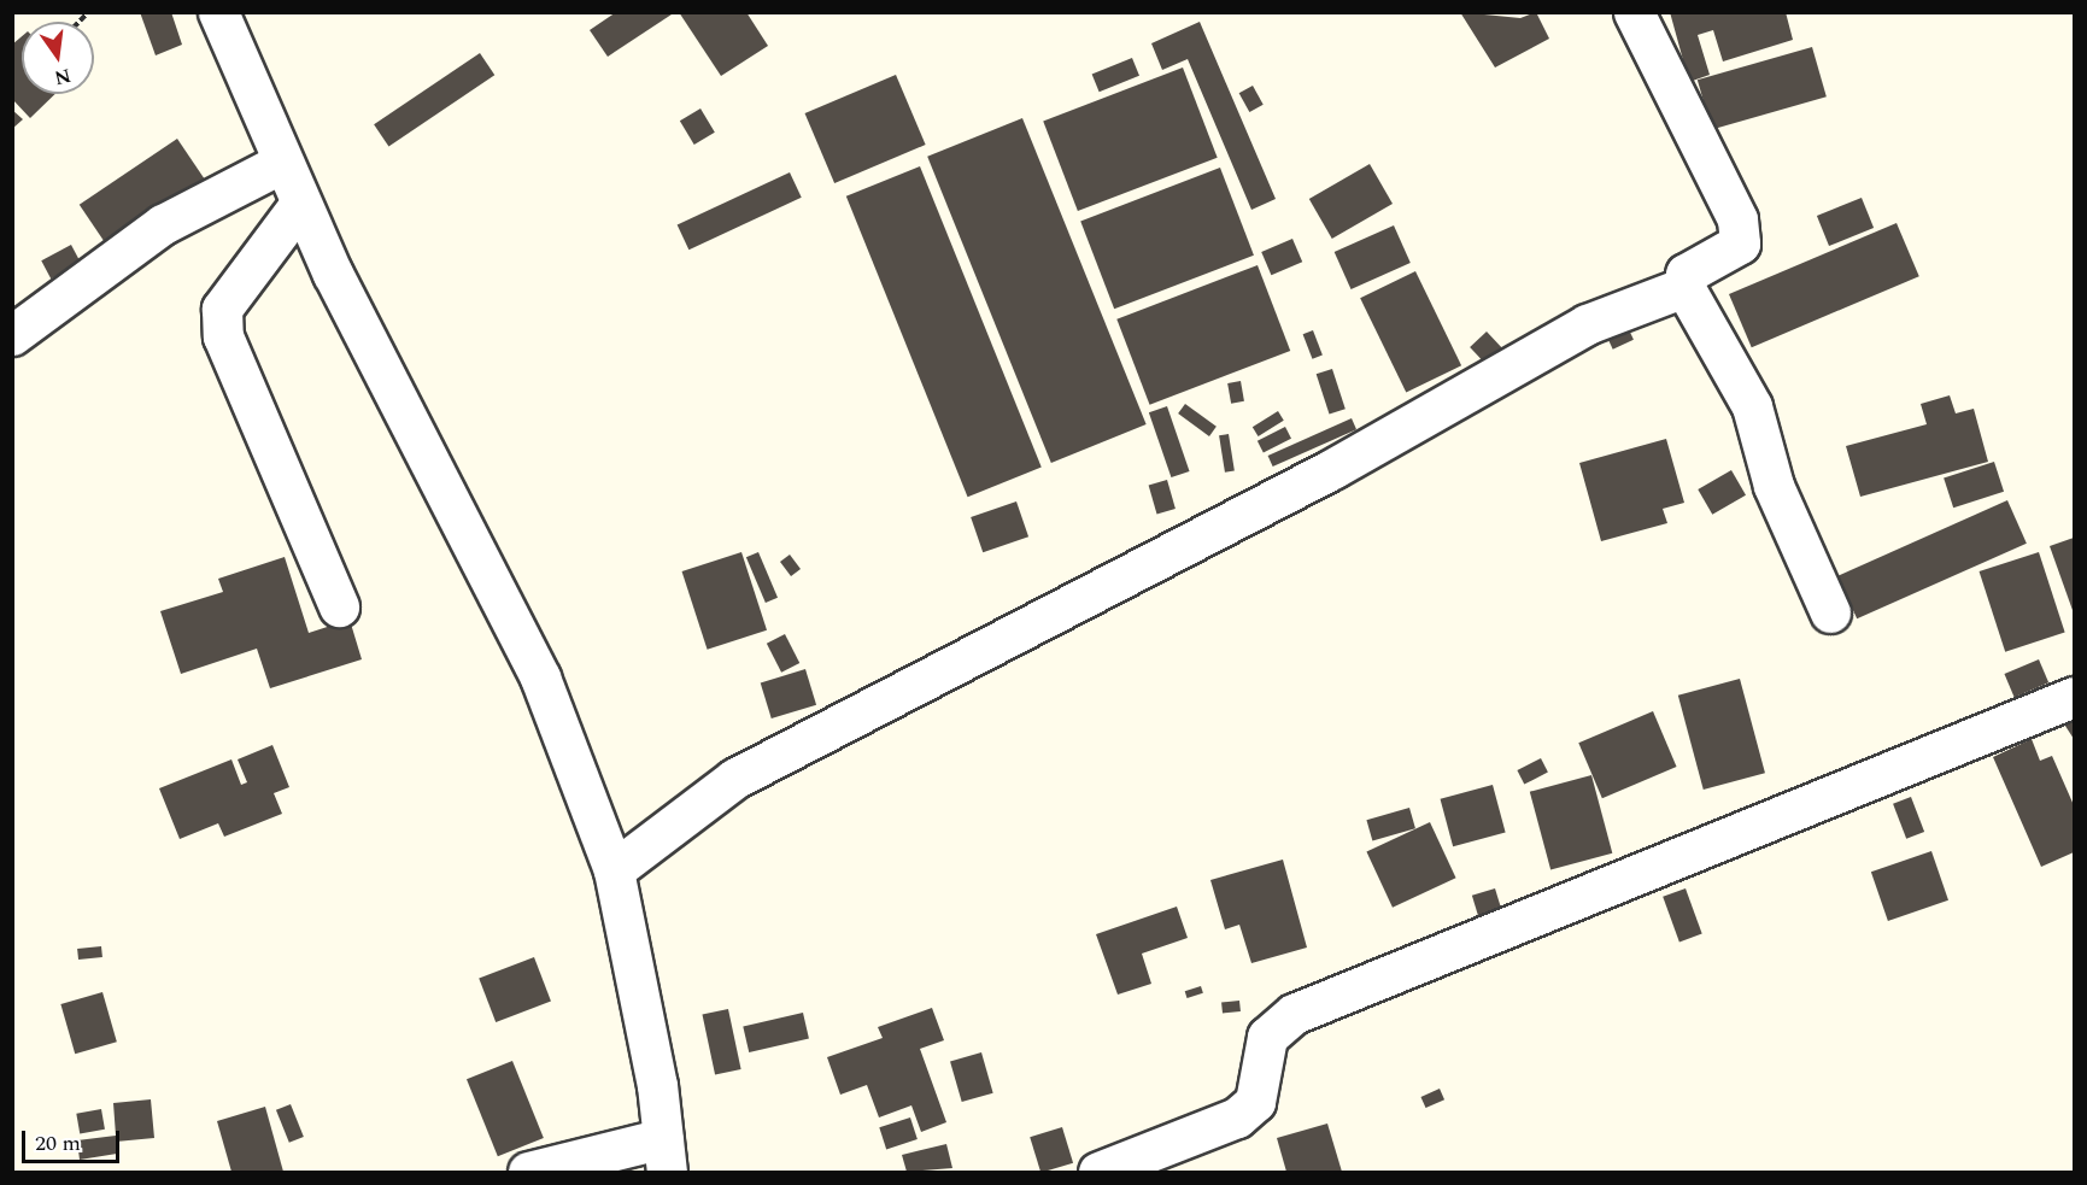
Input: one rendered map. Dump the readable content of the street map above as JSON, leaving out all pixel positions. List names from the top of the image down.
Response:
{
  "scale_bar": "20 m",
  "north": "bottom"
}
